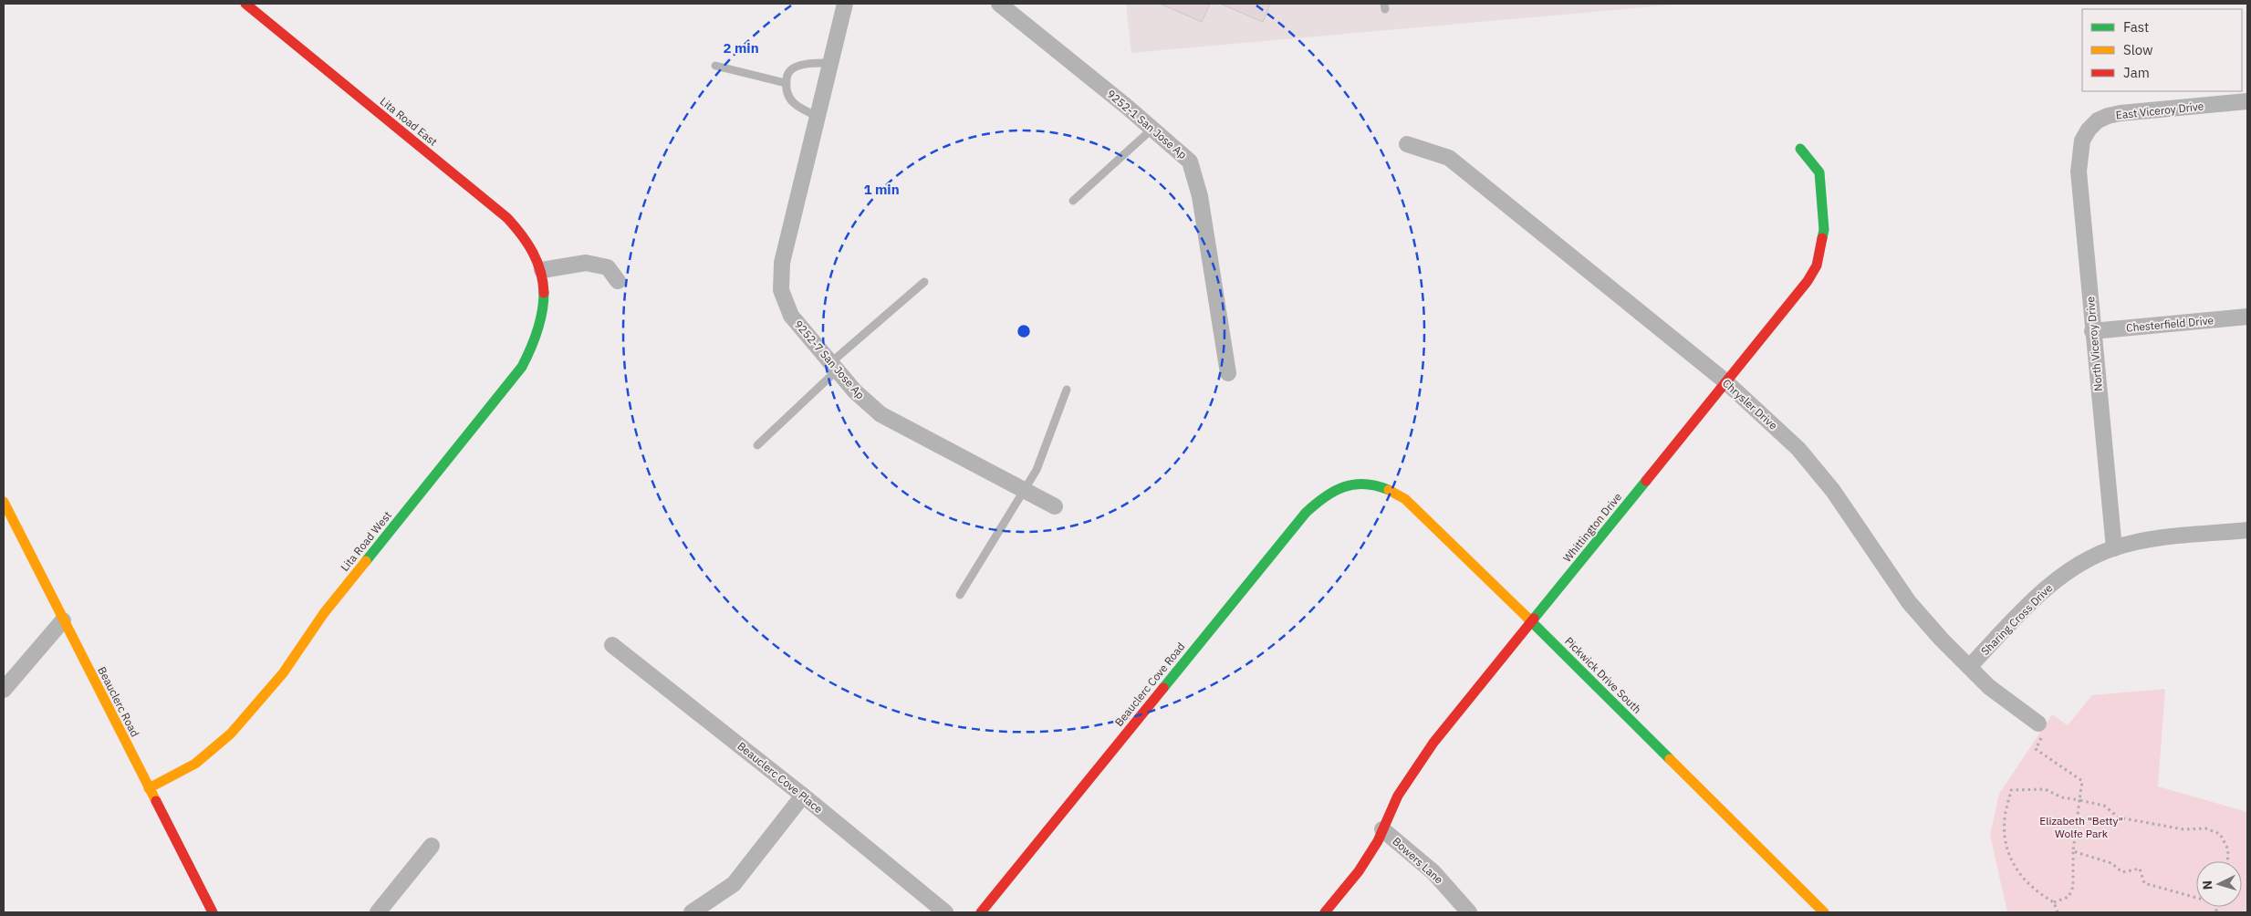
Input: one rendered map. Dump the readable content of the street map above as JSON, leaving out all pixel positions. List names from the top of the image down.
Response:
{
  "streets": {
    "street": [
      "East Viceroy Drive",
      "Lita Road East",
      "9252-1 San Jose Ap",
      "Chesterfield Drive",
      "North Viceroy Drive",
      "9252-7 San Jose Ap",
      "Chrysler Drive",
      "Whittington Drive",
      "Lita Road West",
      "Sharing Cross Drive",
      "Pickwick Drive South",
      "Beauclerc Cove Road",
      "Beauclerc Road",
      "Beauclerc Cove Place",
      "Bowers Lane"
    ]
  },
  "crossings": [
    ["East Viceroy Drive", "North Viceroy Drive"],
    ["Lita Road East", "Lita Road West"],
    ["Chesterfield Drive", "North Viceroy Drive"],
    ["North Viceroy Drive", "Sharing Cross Drive"],
    ["Chrysler Drive", "Whittington Drive"],
    ["Chrysler Drive", "Sharing Cross Drive"],
    ["Whittington Drive", "Pickwick Drive South"],
    ["Whittington Drive", "Bowers Lane"],
    ["Lita Road West", "Beauclerc Road"],
    ["Pickwick Drive South", "Beauclerc Cove Road"]
  ],
  "parks": ["Elizabeth \"Betty\" Wolfe Park"],
  "legend": ["Fast", "Slow", "Jam"],
  "north": "left",
  "rings": ["2 min", "1 min"]
}
